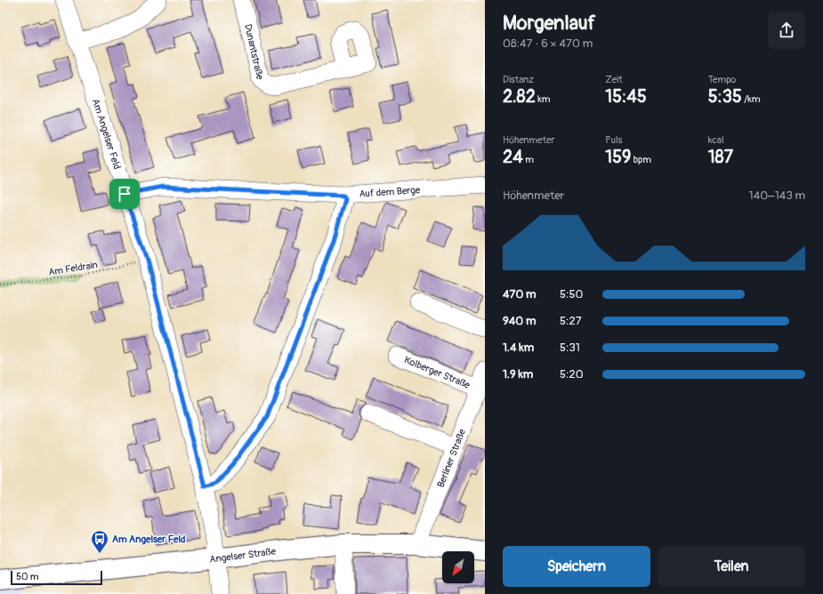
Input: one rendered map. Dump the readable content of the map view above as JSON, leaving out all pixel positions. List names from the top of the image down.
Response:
{
  "streets": {
    "main road": ["Angelser Straße"],
    "street": [
      "Dunantstraße",
      "Am Angelser Feld",
      "Auf dem Berge",
      "Kolberger Straße",
      "Berliner Straße"
    ],
    "path": ["Am Feldrain"]
  },
  "crossings": [
    ["Am Angelser Feld", "Auf dem Berge"],
    ["Am Angelser Feld", "Am Feldrain"],
    ["Am Angelser Feld", "Angelser Straße"],
    ["Kolberger Straße", "Berliner Straße"],
    ["Berliner Straße", "Angelser Straße"]
  ],
  "places": {
    "bus stop": ["Am Angelser Feld"]
  },
  "scale_bar": "50 m",
  "north": "bottom left",
  "page": {
    "heading": ["Morgenlauf", "08:47 · 6 × 470 m"],
    "stats": [
      ["Distanz", "2.82 km"],
      ["Zeit", "15:45"],
      ["Tempo", "5:35 /km"],
      ["Höhenmeter", "24 m"],
      ["Puls", "159 bpm"],
      ["kcal", "187"]
    ],
    "chart": ["Höhenmeter", "140–143 m"],
    "list": [
      {
        "name": "470 m",
        "note": "5:50"
      },
      {
        "name": "940 m",
        "note": "5:27"
      },
      {
        "name": "1.4 km",
        "note": "5:31"
      },
      {
        "name": "1.9 km",
        "note": "5:20"
      }
    ],
    "buttons": ["Speichern", "Teilen"],
    "scale": "50 m"
  }
}
